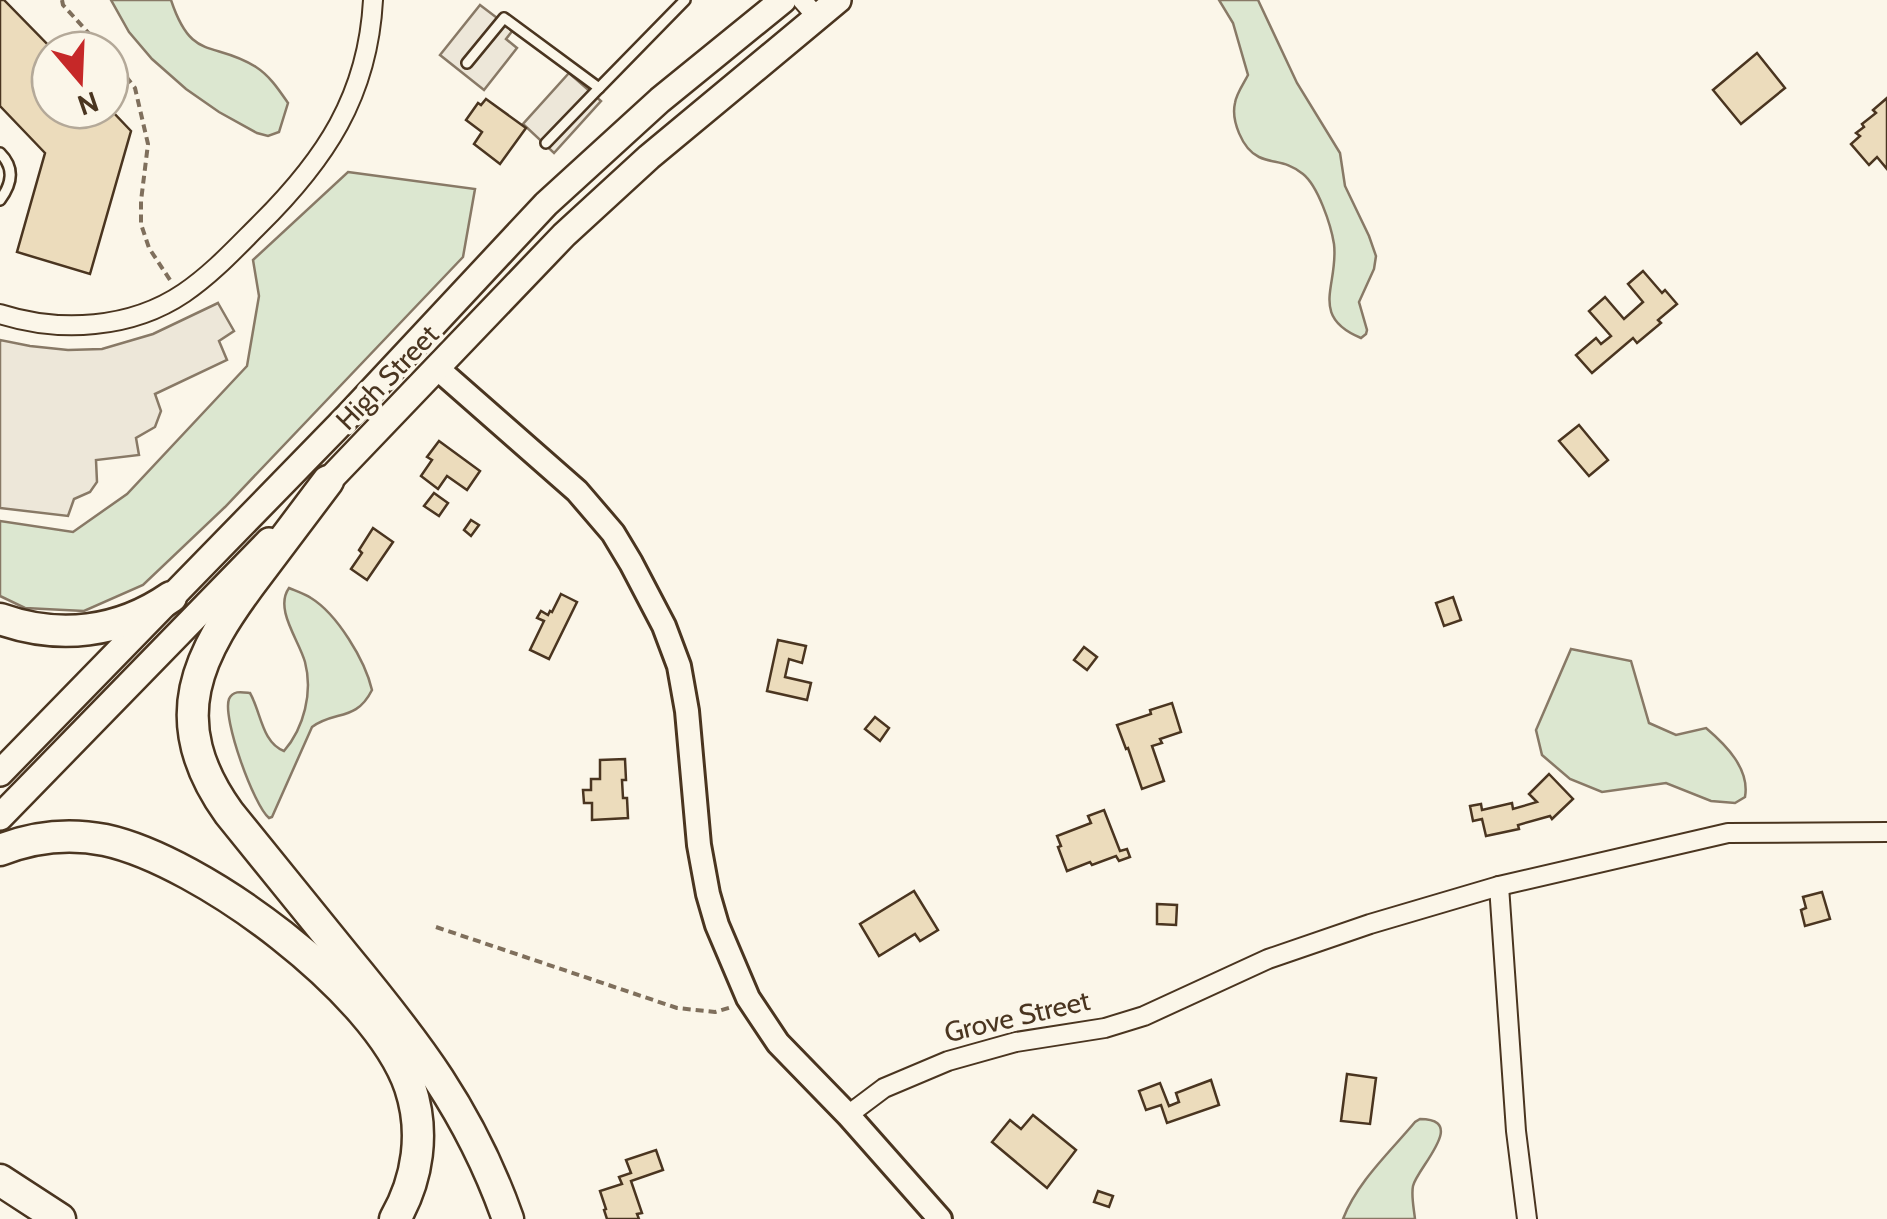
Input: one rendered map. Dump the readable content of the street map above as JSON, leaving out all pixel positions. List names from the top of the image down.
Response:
{
  "streets": {
    "main road": ["High Street"],
    "street": ["Grove Street"]
  },
  "north": "bottom"
}
